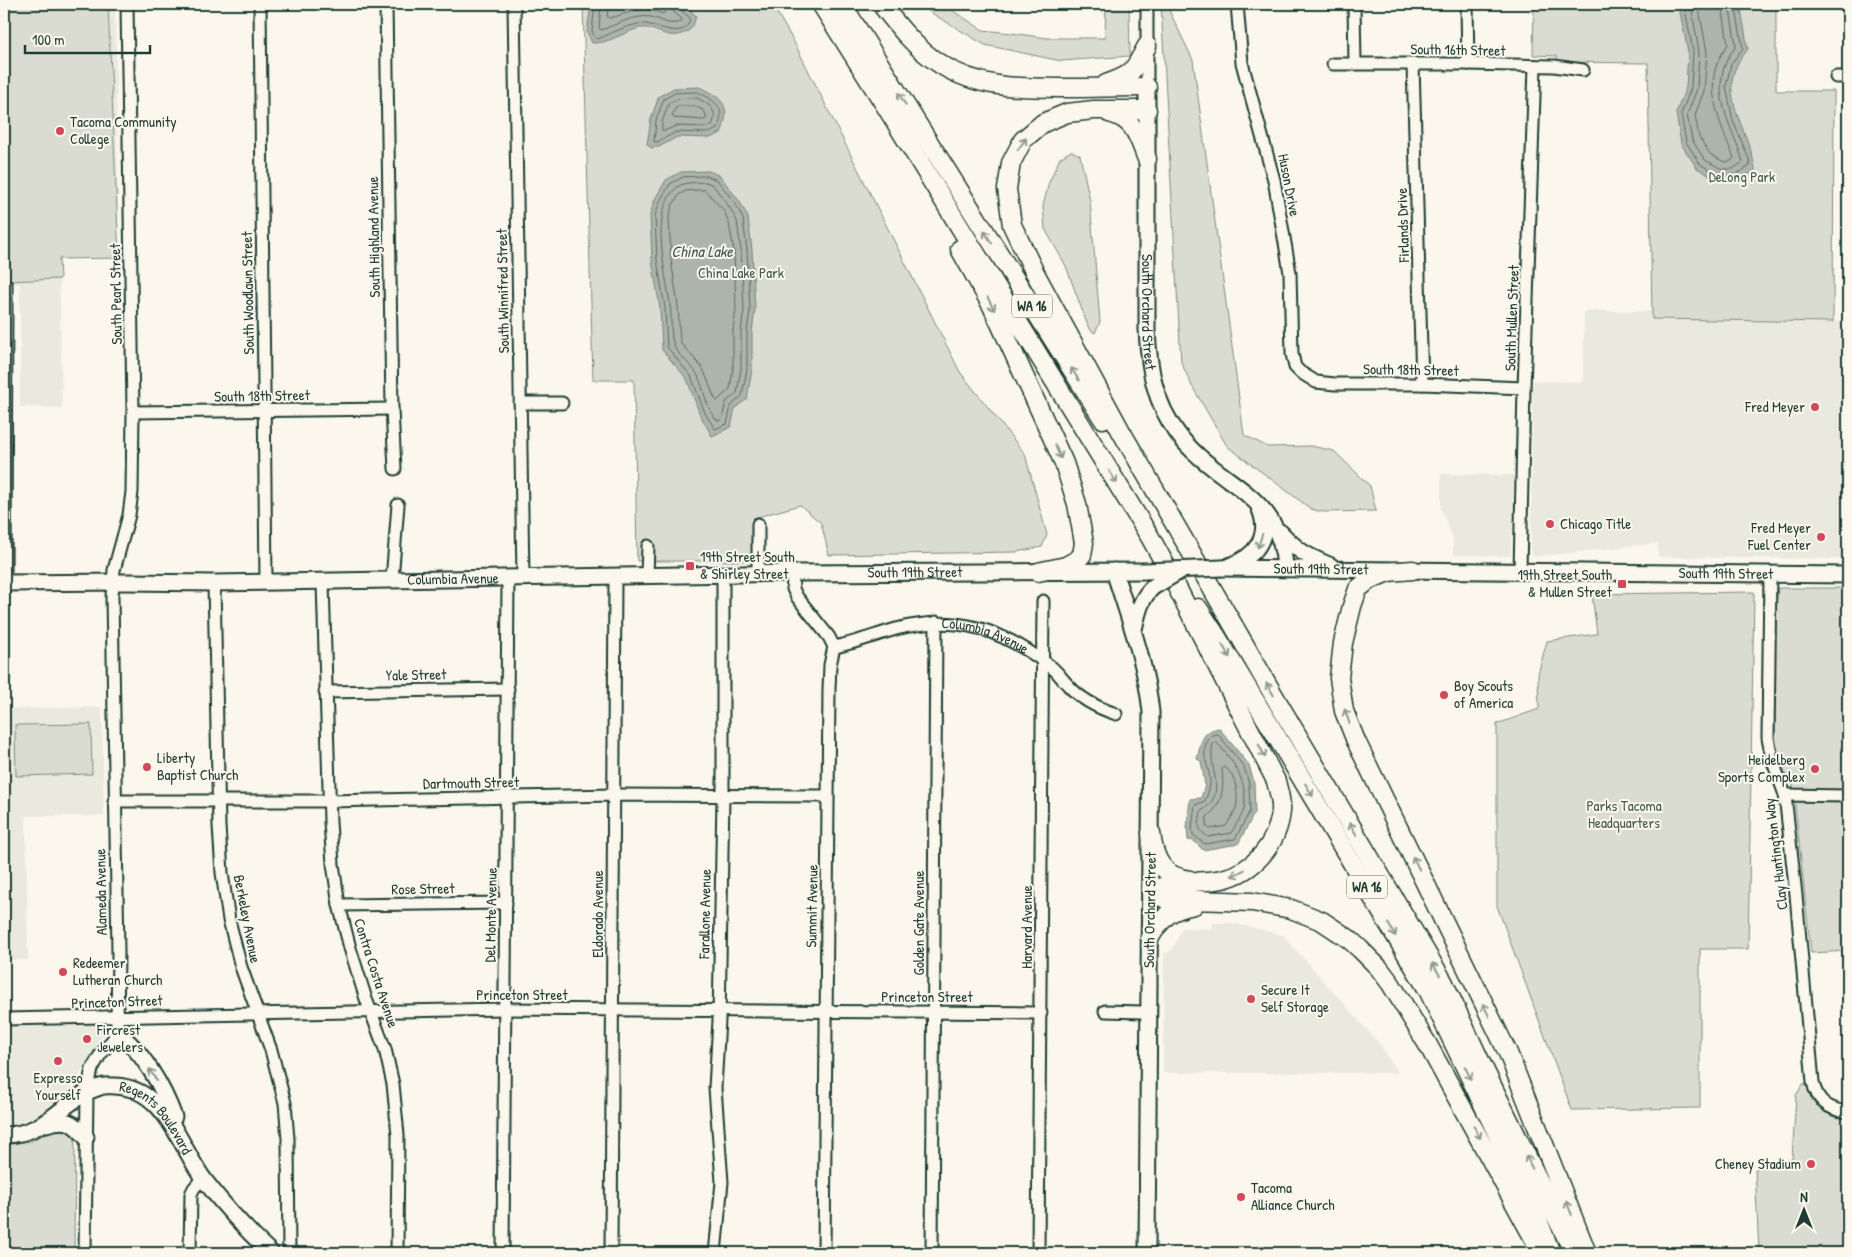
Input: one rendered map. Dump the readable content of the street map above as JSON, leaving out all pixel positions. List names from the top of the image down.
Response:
{
  "streets": {
    "highway": ["WA 16"],
    "main road": [
      "South Orchard Street",
      "South 19th Street",
      "Columbia Avenue",
      "Regents Boulevard"
    ],
    "street": [
      "South 16th Street",
      "Huson Drive",
      "Firlands Drive",
      "South Highland Avenue",
      "South Winnifred Street",
      "South Woodlawn Street",
      "South Pearl Street",
      "South Mullen Street",
      "South 18th Street",
      "Yale Street",
      "Dartmouth Street",
      "Clay Huntington Way",
      "Rose Street",
      "Alameda Avenue",
      "Summit Avenue",
      "Eldorado Avenue",
      "Farallone Avenue",
      "Del Monte Avenue",
      "Berkeley Avenue",
      "Golden Gate Avenue",
      "Harvard Avenue",
      "Contra Costa Avenue",
      "Princeton Street"
    ]
  },
  "crossings": [
    ["South 16th Street", "Firlands Drive"],
    ["South 16th Street", "South Mullen Street"],
    ["Huson Drive", "South 18th Street"],
    ["Firlands Drive", "South 18th Street"],
    ["South Highland Avenue", "South 18th Street"],
    ["South Winnifred Street", "Columbia Avenue"],
    ["South Winnifred Street", "Del Monte Avenue"],
    ["South Woodlawn Street", "South 18th Street"],
    ["South Woodlawn Street", "Columbia Avenue"],
    ["South Pearl Street", "South 18th Street"],
    ["South Pearl Street", "Columbia Avenue"],
    ["South Pearl Street", "Alameda Avenue"],
    ["South Orchard Street", "South 19th Street"],
    ["South Mullen Street", "South 18th Street"],
    ["South Mullen Street", "South 19th Street"],
    ["South 19th Street", "Columbia Avenue"],
    ["South 19th Street", "Clay Huntington Way"],
    ["Columbia Avenue", "Alameda Avenue"],
    ["Columbia Avenue", "Summit Avenue"],
    ["Columbia Avenue", "Eldorado Avenue"],
    ["Columbia Avenue", "Farallone Avenue"],
    ["Columbia Avenue", "Del Monte Avenue"],
    ["Columbia Avenue", "Berkeley Avenue"],
    ["Columbia Avenue", "Golden Gate Avenue"],
    ["Columbia Avenue", "Harvard Avenue"],
    ["Columbia Avenue", "Contra Costa Avenue"],
    ["Yale Street", "Del Monte Avenue"],
    ["Yale Street", "Contra Costa Avenue"],
    ["Dartmouth Street", "Alameda Avenue"],
    ["Dartmouth Street", "Summit Avenue"],
    ["Dartmouth Street", "Eldorado Avenue"],
    ["Dartmouth Street", "Farallone Avenue"],
    ["Dartmouth Street", "Del Monte Avenue"],
    ["Dartmouth Street", "Berkeley Avenue"],
    ["Dartmouth Street", "Contra Costa Avenue"],
    ["Rose Street", "Del Monte Avenue"],
    ["Rose Street", "Contra Costa Avenue"],
    ["Alameda Avenue", "Princeton Street"],
    ["Summit Avenue", "Princeton Street"],
    ["Eldorado Avenue", "Princeton Street"],
    ["Farallone Avenue", "Princeton Street"],
    ["Del Monte Avenue", "Princeton Street"],
    ["Berkeley Avenue", "Princeton Street"],
    ["Golden Gate Avenue", "Princeton Street"],
    ["Harvard Avenue", "Princeton Street"],
    ["Contra Costa Avenue", "Princeton Street"]
  ],
  "water": ["China Lake"],
  "parks": ["DeLong Park", "China Lake Park", "Parks Tacoma Headquarters"],
  "places": {
    "other": [
      "Tacoma Community College",
      "Fred Meyer",
      "Chicago Title",
      "Fred Meyer Fuel Center",
      "Boy Scouts of America",
      "Liberty Baptist Church",
      "Heidelberg Sports Complex",
      "Redeemer Lutheran Church",
      "Secure It Self Storage",
      "Fircrest Jewelers",
      "Expresso Yourself",
      "Cheney Stadium",
      "Tacoma Alliance Church"
    ],
    "transit": ["19th Street South & Shirley Street", "19th Street South & Mullen Street"]
  },
  "scale_bar": "100 m",
  "north": "top"
}
